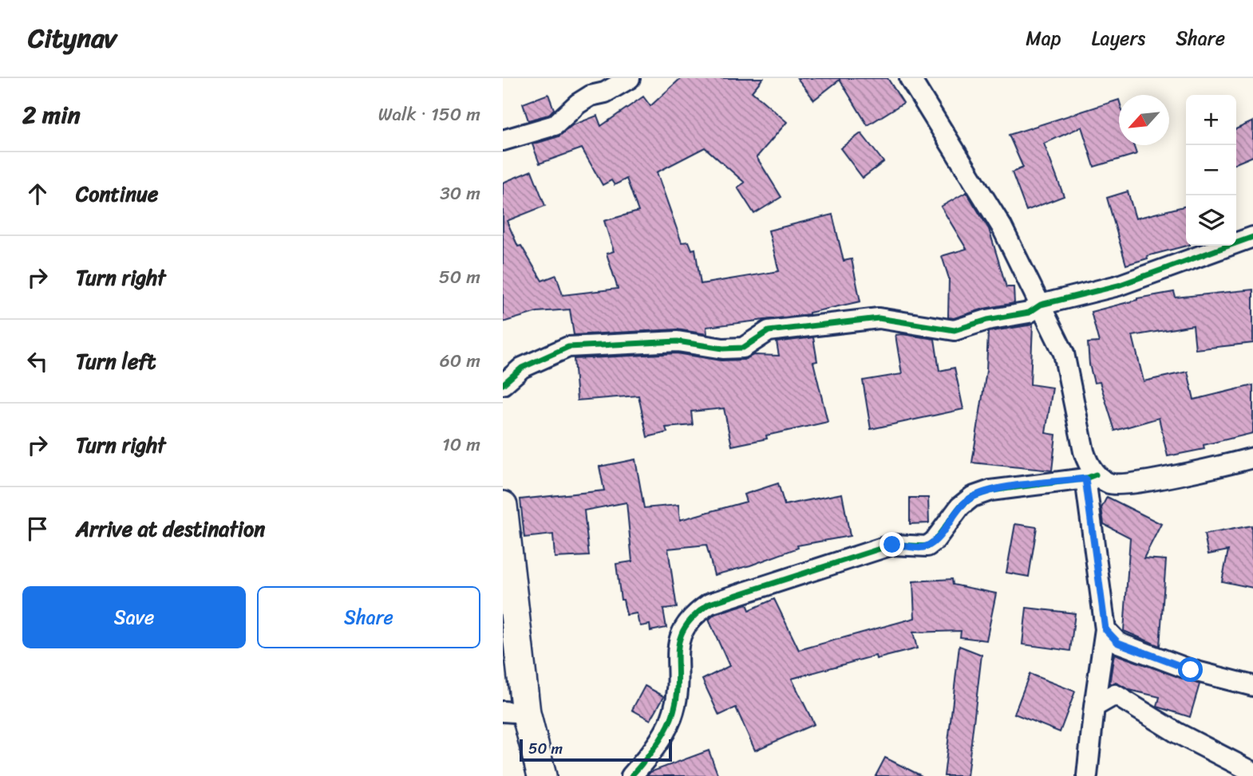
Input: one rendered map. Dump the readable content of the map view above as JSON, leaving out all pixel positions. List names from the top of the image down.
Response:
{
  "scale_bar": "50 m",
  "north": "bottom left",
  "page": {
    "header": "Citynav",
    "nav": ["Map", "Layers", "Share"],
    "heading": ["2 min", "Walk · 150 m"],
    "map_buttons": ["+", "−"],
    "list": [
      ["Continue", "30 m"],
      ["Turn right", "50 m"],
      ["Turn left", "60 m"],
      ["Turn right", "10 m"],
      "Arrive at destination"
    ],
    "buttons": ["Save", "Share"],
    "scale": "50 m"
  }
}
